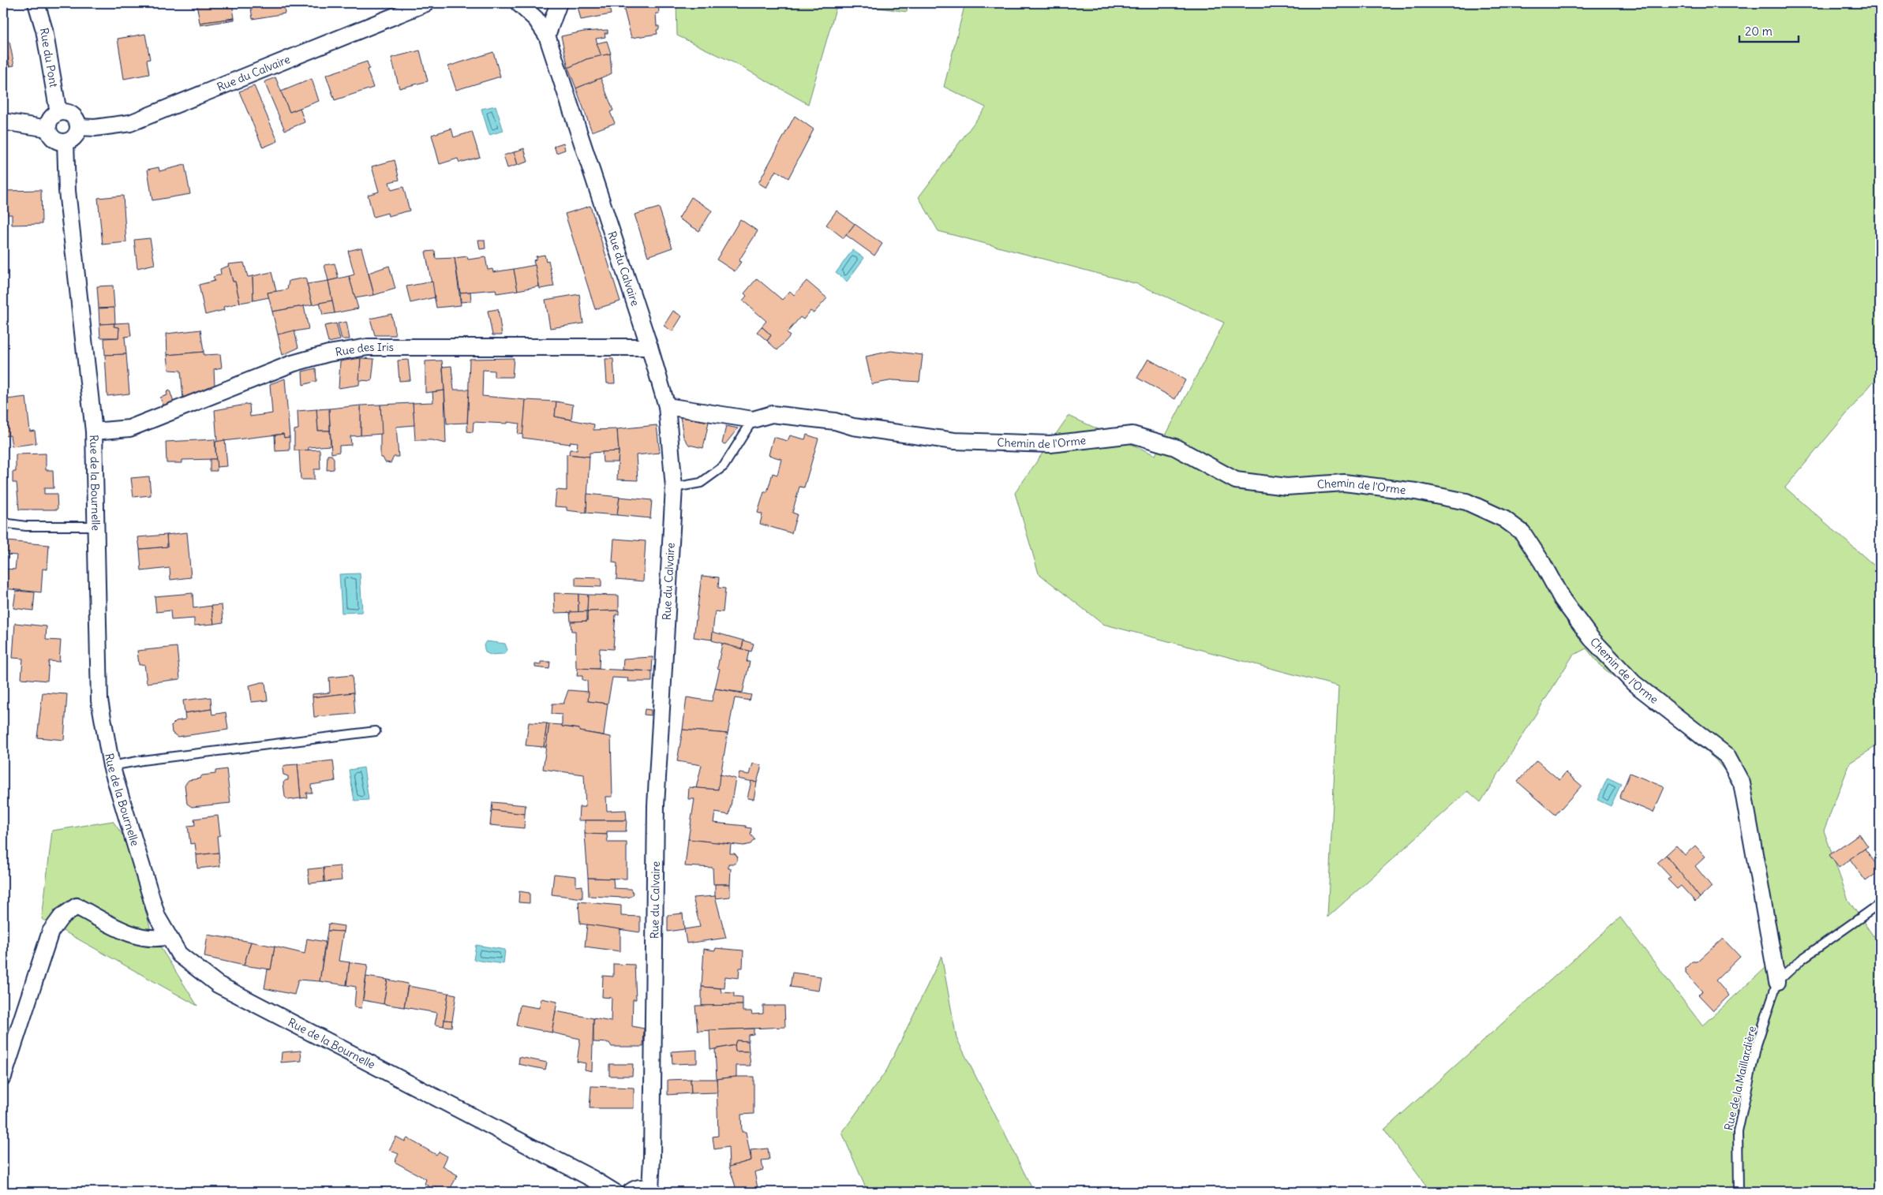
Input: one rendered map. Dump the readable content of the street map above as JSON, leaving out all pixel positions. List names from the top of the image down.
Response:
{
  "streets": {
    "street": [
      "Rue du Pont",
      "Rue du Calvaire",
      "Rue des Iris",
      "Chemin de l'Orme",
      "Rue de la Bournelle"
    ],
    "lane": ["Rue de la Maillardière"]
  },
  "crossings": [
    ["Rue du Pont", "Rue du Calvaire"],
    ["Rue du Pont", "Rue de la Bournelle"],
    ["Rue du Calvaire", "Rue des Iris"],
    ["Rue du Calvaire", "Chemin de l'Orme"],
    ["Rue du Calvaire", "Rue de la Bournelle"],
    ["Rue des Iris", "Rue de la Bournelle"],
    ["Chemin de l'Orme", "Rue de la Maillardière"]
  ],
  "scale_bar": "20 m"
}
